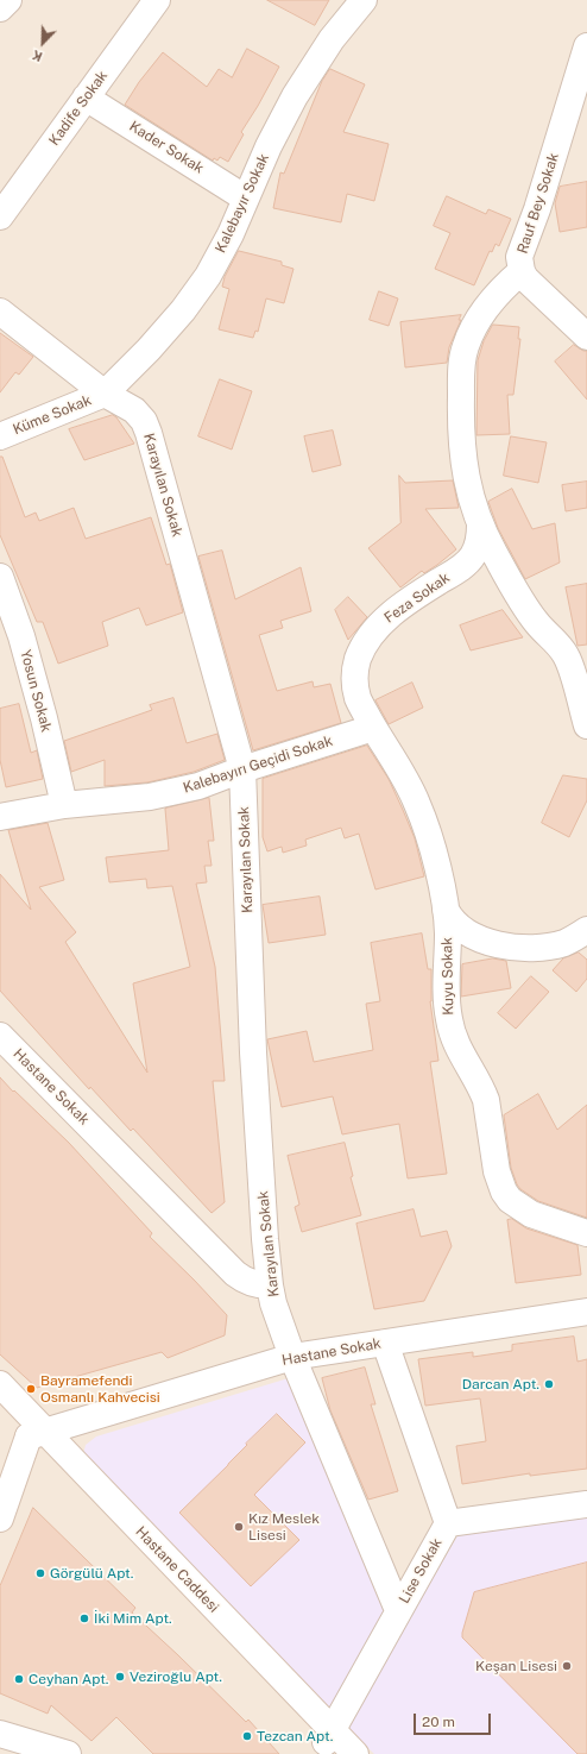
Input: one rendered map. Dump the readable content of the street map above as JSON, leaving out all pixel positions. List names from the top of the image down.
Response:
{
  "streets": {
    "street": [
      "Kadife Sokak",
      "Kader Sokak",
      "Kalebayır Sokak",
      "Rauf Bey Sokak",
      "Küme Sokak",
      "Karayılan Sokak",
      "Feza Sokak",
      "Yosun Sokak",
      "Kalebayırı Geçidi Sokak",
      "Kuyu Sokak",
      "Hastane Sokak",
      "Hastane Caddesi",
      "Lise Sokak"
    ]
  },
  "crossings": [
    ["Kadife Sokak", "Kader Sokak"],
    ["Kader Sokak", "Kalebayır Sokak"],
    ["Kalebayır Sokak", "Küme Sokak"],
    ["Kalebayır Sokak", "Karayılan Sokak"],
    ["Küme Sokak", "Karayılan Sokak"],
    ["Karayılan Sokak", "Kalebayırı Geçidi Sokak"],
    ["Karayılan Sokak", "Hastane Sokak"],
    ["Karayılan Sokak", "Lise Sokak"],
    ["Feza Sokak", "Kalebayırı Geçidi Sokak"],
    ["Feza Sokak", "Kuyu Sokak"],
    ["Yosun Sokak", "Kalebayırı Geçidi Sokak"],
    ["Kalebayırı Geçidi Sokak", "Kuyu Sokak"],
    ["Hastane Sokak", "Hastane Caddesi"],
    ["Hastane Caddesi", "Lise Sokak"]
  ],
  "places": [
    "Darcan Apt.",
    "Bayramefendi Osmanlı Kahvecisi",
    "Kız Meslek Lisesi",
    "Görgülü Apt.",
    "İki Mim Apt.",
    "Keşan Lisesi",
    "Veziroğlu Apt.",
    "Ceyhan Apt.",
    "Tezcan Apt."
  ],
  "scale_bar": "20 m",
  "north": "bottom left"
}
